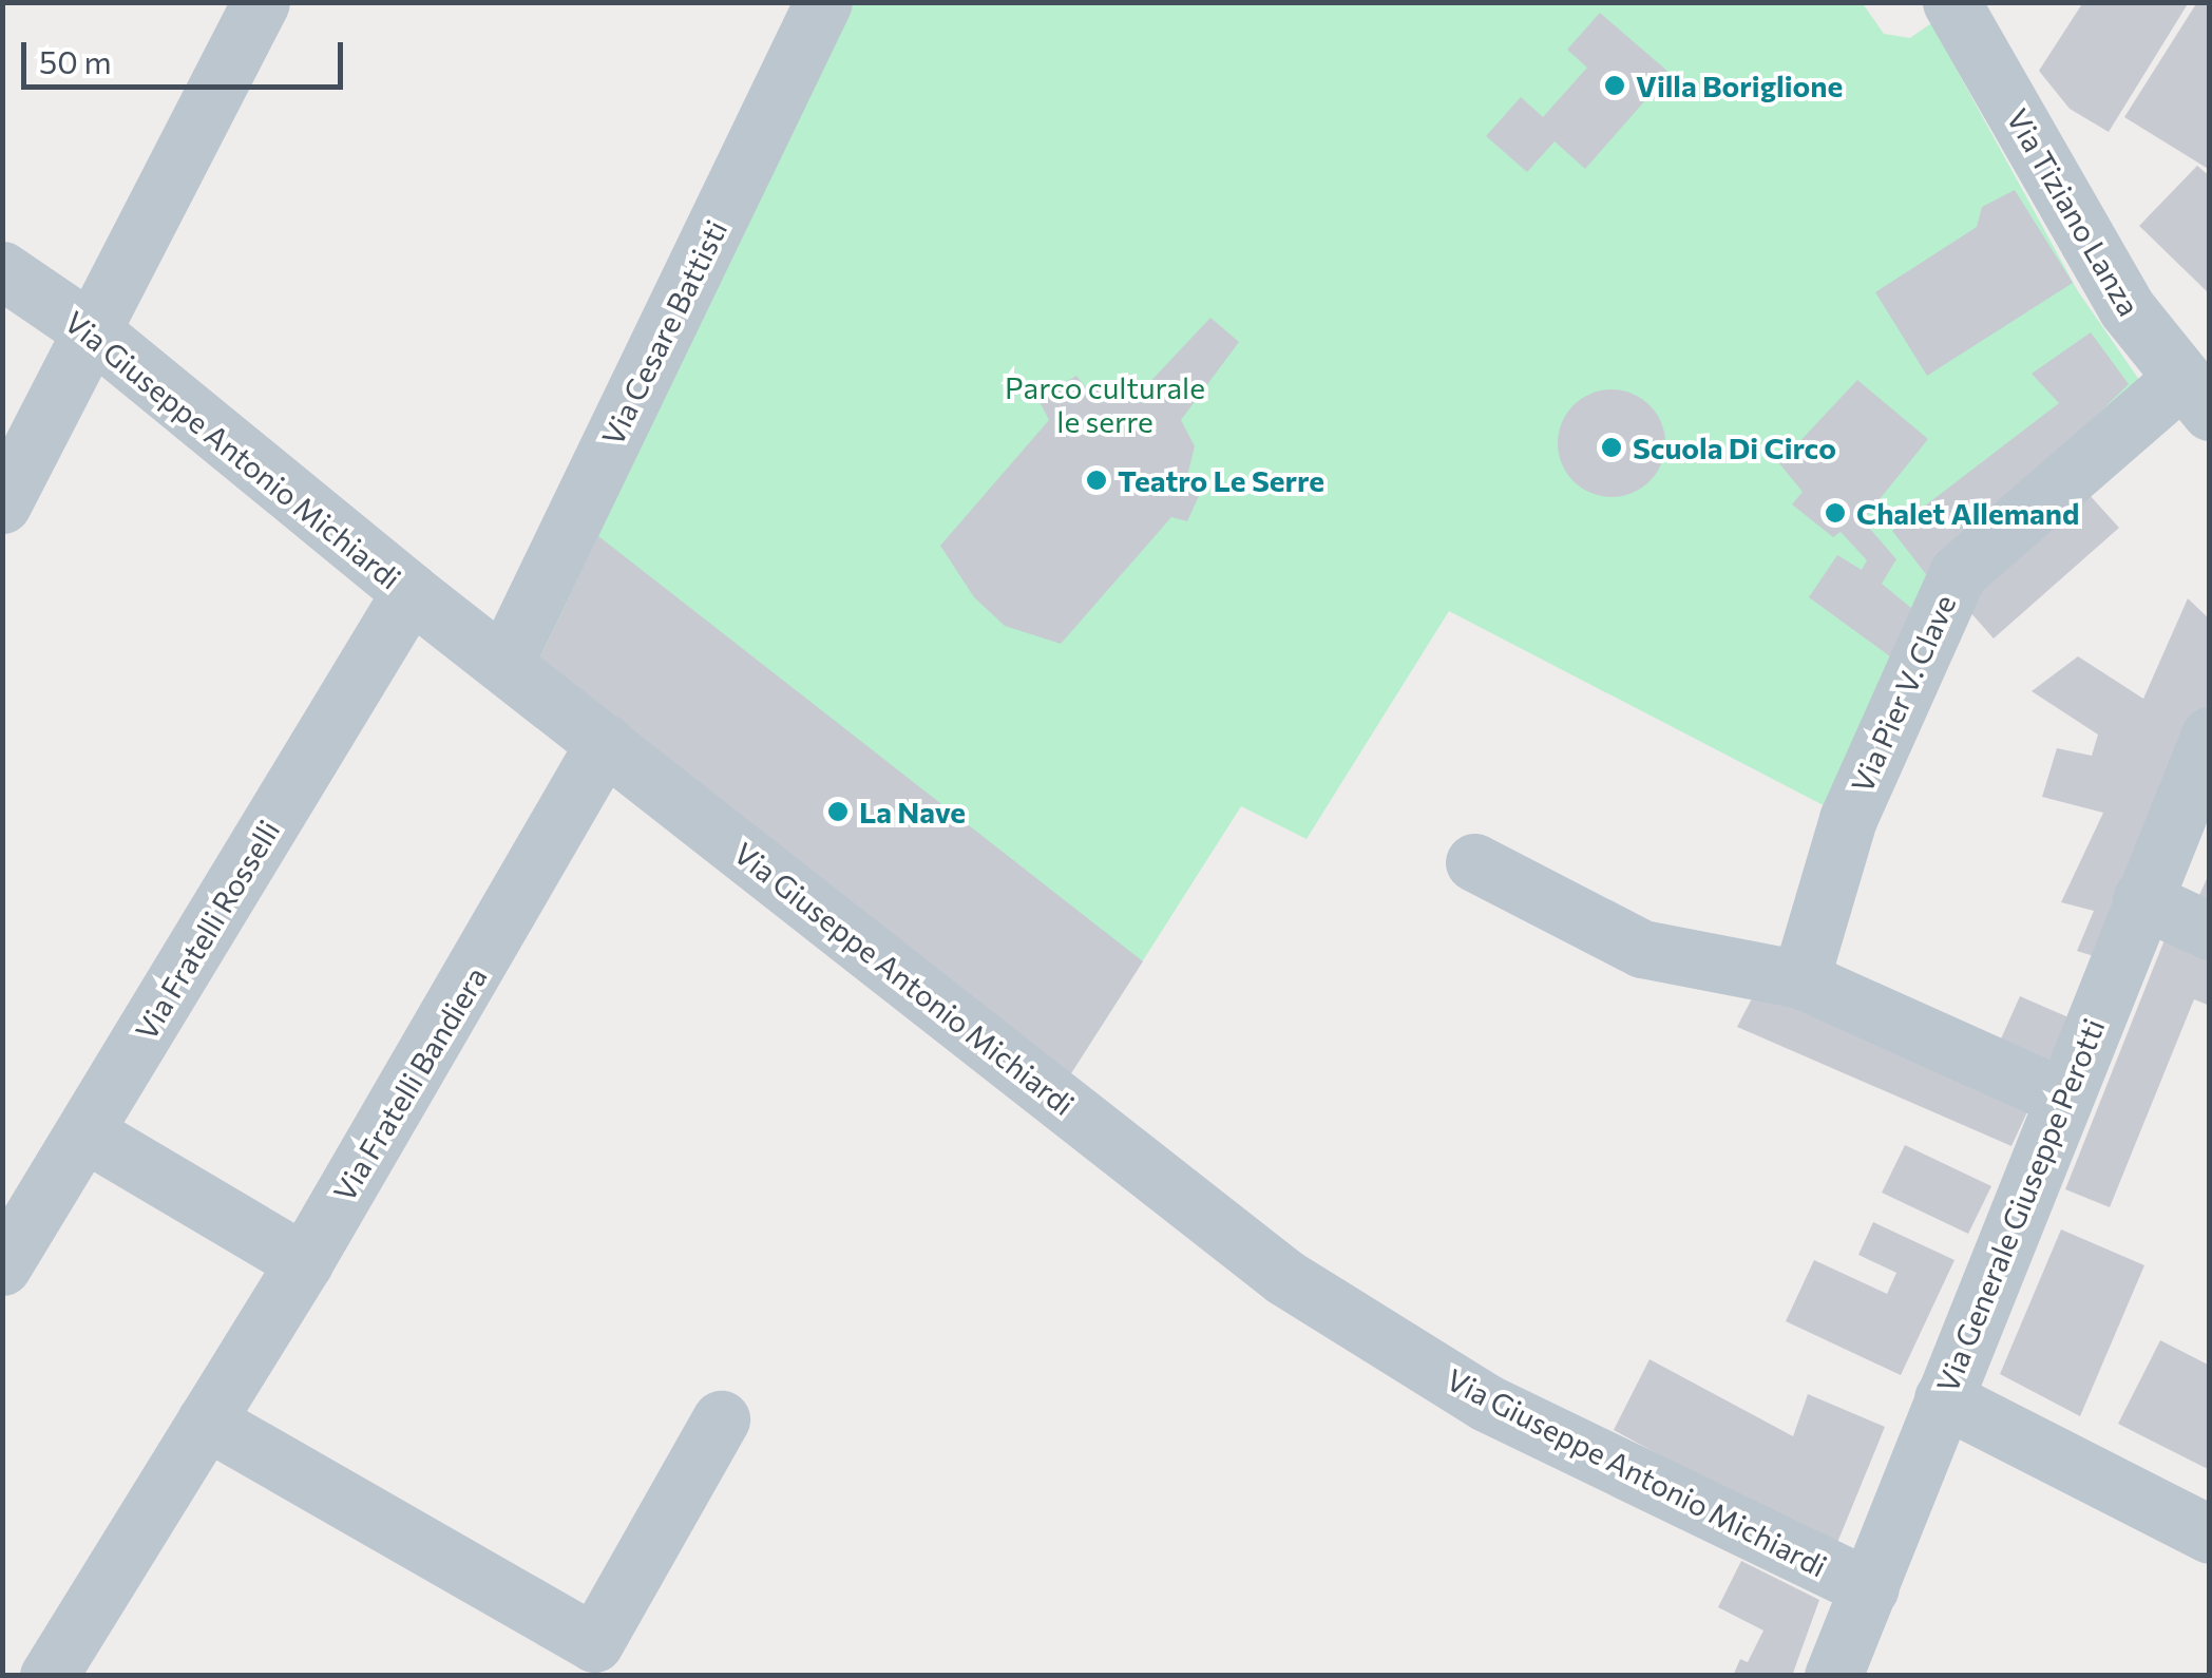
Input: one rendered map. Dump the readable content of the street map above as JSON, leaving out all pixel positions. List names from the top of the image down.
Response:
{
  "streets": {
    "street": [
      "Via Tiziano Lanza",
      "Via Cesare Battisti",
      "Via Giuseppe Antonio Michiardi",
      "Via Pier V. Clave",
      "Via Fratelli Rosselli",
      "Via Fratelli Bandiera",
      "Via Generale Giuseppe Perotti"
    ]
  },
  "crossings": [
    ["Via Tiziano Lanza", "Via Pier V. Clave"],
    ["Via Cesare Battisti", "Via Giuseppe Antonio Michiardi"],
    ["Via Giuseppe Antonio Michiardi", "Via Fratelli Rosselli"],
    ["Via Giuseppe Antonio Michiardi", "Via Fratelli Bandiera"],
    ["Via Giuseppe Antonio Michiardi", "Via Generale Giuseppe Perotti"]
  ],
  "parks": ["Parco culturale le serre"],
  "places": [
    "Villa Boriglione",
    "Scuola Di Circo",
    "Teatro Le Serre",
    "Chalet Allemand",
    "La Nave"
  ],
  "scale_bar": "50 m"
}
